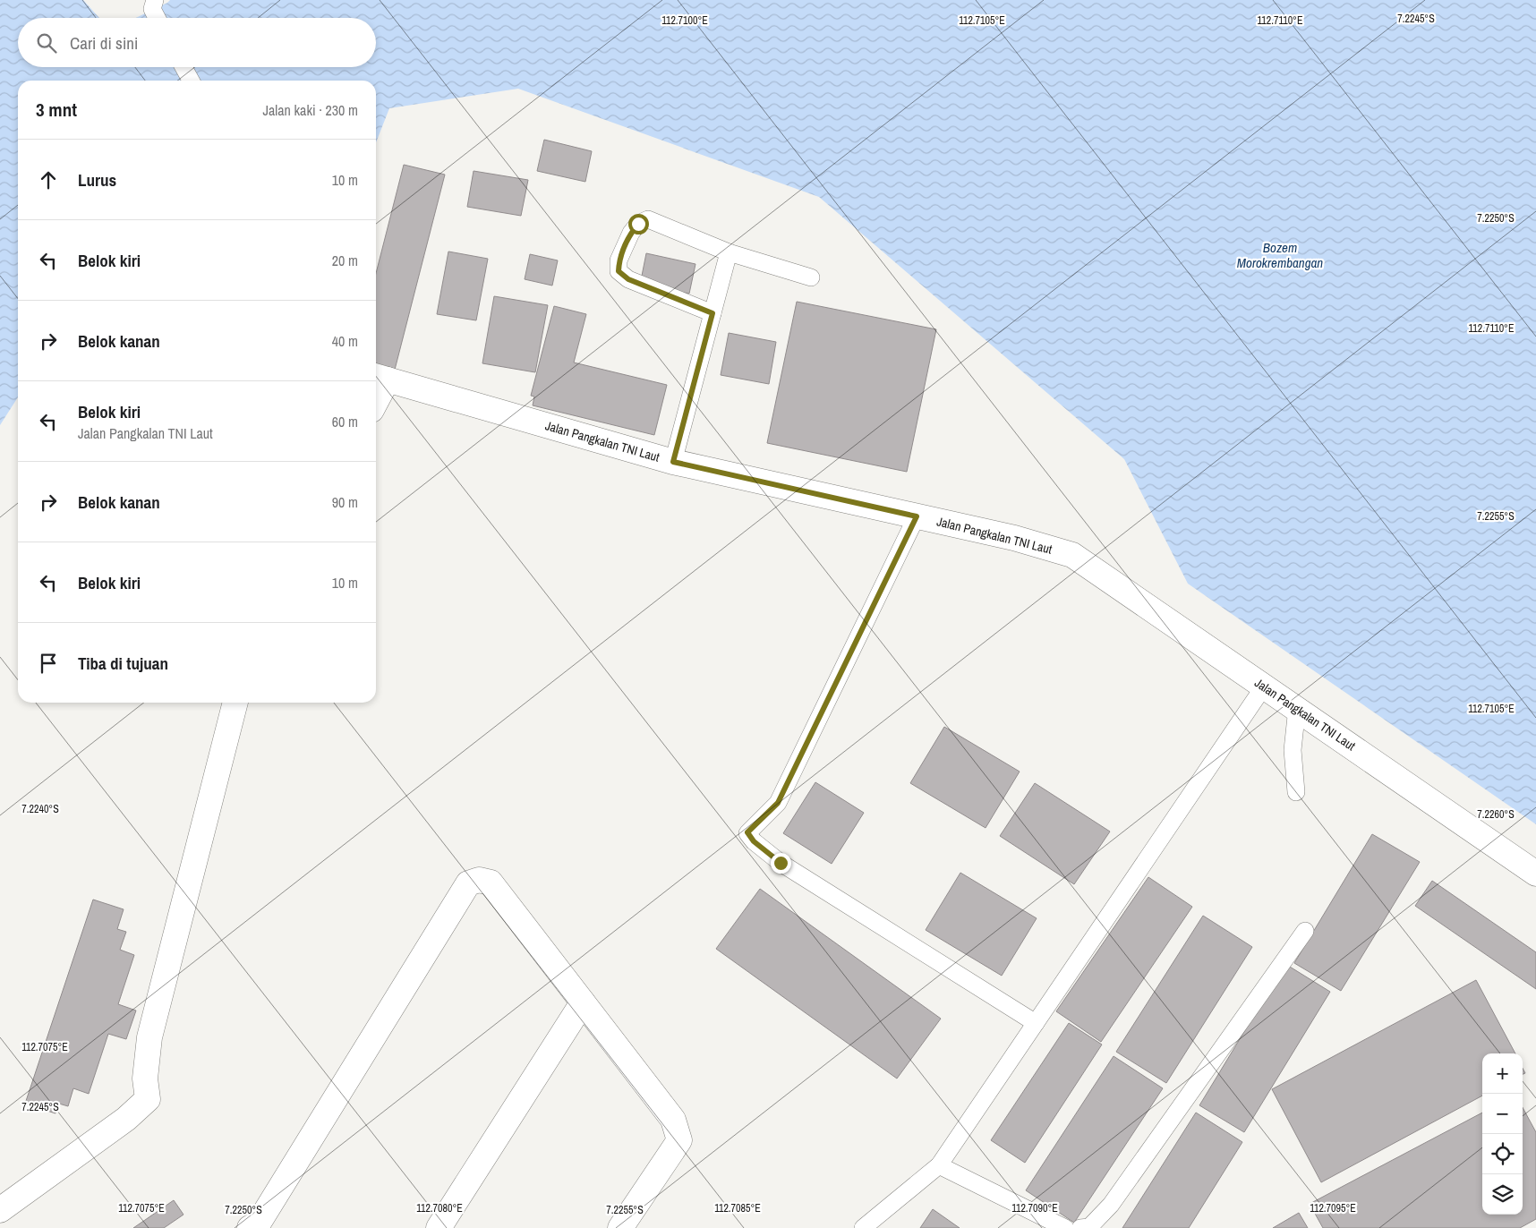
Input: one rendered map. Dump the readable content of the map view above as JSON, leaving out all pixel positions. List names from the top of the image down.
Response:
{
  "streets": {
    "street": ["Jalan Pangkalan TNI Laut"]
  },
  "water": ["Bozem Morokrembangan"],
  "page": {
    "search": "Cari di sini",
    "heading": ["3 mnt", "Jalan kaki · 230 m"],
    "list": [
      ["Lurus", "10 m"],
      ["Belok kiri", "20 m"],
      ["Belok kanan", "40 m"],
      ["Belok kiri", "Jalan Pangkalan TNI Laut", "60 m"],
      ["Belok kanan", "90 m"],
      ["Belok kiri", "10 m"],
      "Tiba di tujuan"
    ],
    "map_buttons": ["+", "−"]
  },
  "coordinates": [
    "7.2245°S",
    "112.7110°E",
    "112.7100°E",
    "112.7105°E",
    "7.2250°S",
    "7.2255°S",
    "7.2240°S",
    "7.2260°S",
    "112.7075°E",
    "112.7080°E",
    "112.7085°E",
    "112.7090°E",
    "112.7095°E"
  ]
}
